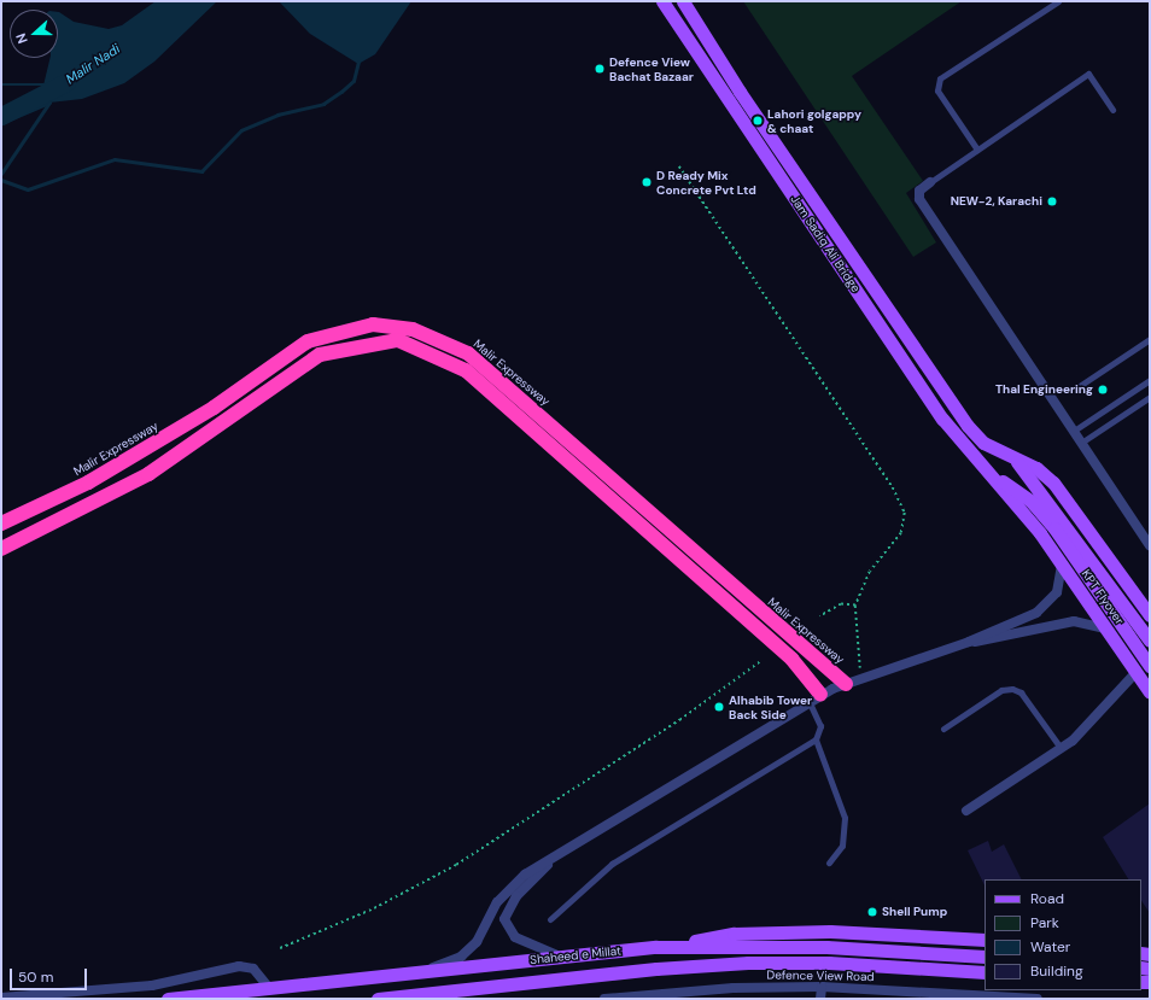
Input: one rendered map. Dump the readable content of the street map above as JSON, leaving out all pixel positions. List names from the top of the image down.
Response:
{
  "streets": {
    "highway": ["Malir Expressway"],
    "main road": ["Jam Sadiq Ali Bridge", "KPT Flyover", "Shaheed e Millat"],
    "street": ["Defence View Road"]
  },
  "water": ["Malir Nadi"],
  "places": [
    "Defence View Bachat Bazaar",
    "Lahori golgappy & chaat",
    "D Ready Mix Concrete Pvt Ltd",
    "NEW-2, Karachi",
    "Thal Engineering",
    "Alhabib Tower Back Side",
    "Shell Pump"
  ],
  "legend": [
    "Road",
    "Park",
    "Water",
    "Building"
  ],
  "scale_bar": "50 m",
  "north": "left"
}
